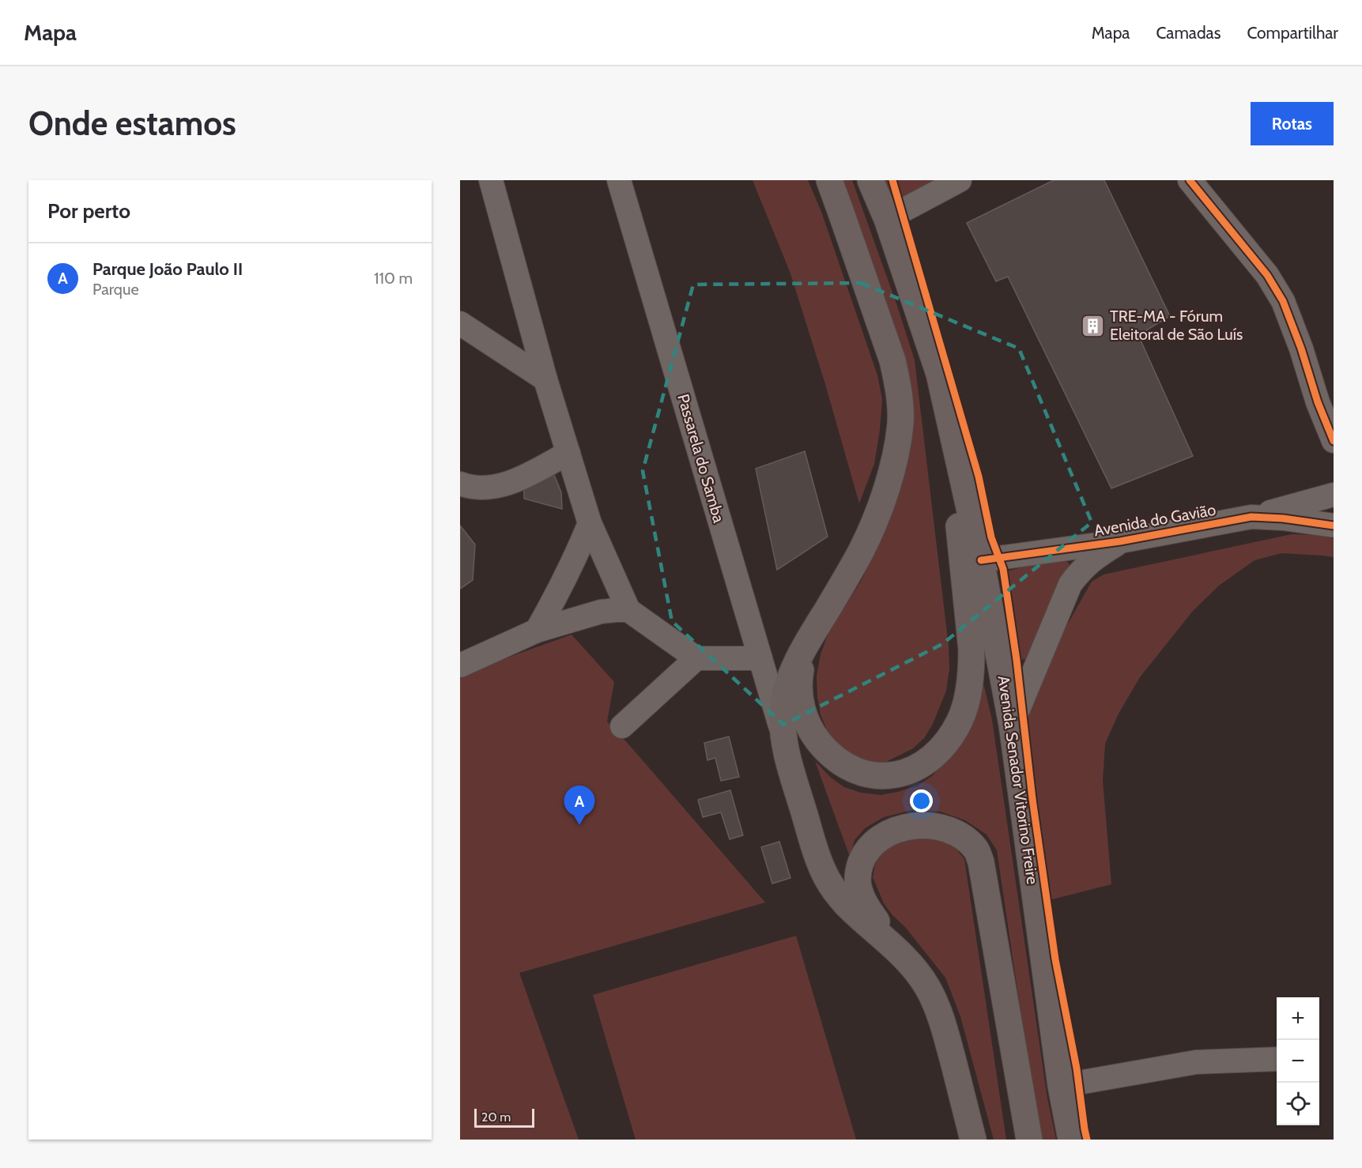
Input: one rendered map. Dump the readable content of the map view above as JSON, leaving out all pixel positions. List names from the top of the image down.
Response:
{
  "streets": {
    "main road": ["Avenida Senador Vitorino Freire"],
    "street": ["Passarela do Samba", "Avenida do Gavião"]
  },
  "crossings": [
    ["Avenida do Gavião", "Avenida Senador Vitorino Freire"]
  ],
  "places": {
    "building": ["TRE-MA - Fórum Eleitoral de São Luís"]
  },
  "scale_bar": "20 m",
  "page": {
    "header": "Mapa",
    "nav": ["Mapa", "Camadas", "Compartilhar"],
    "buttons": "Rotas",
    "title": "Onde estamos",
    "heading": "Por perto",
    "list": [
      {
        "mark": "A",
        "name": "Parque João Paulo II",
        "note": "Parque",
        "value": "110 m"
      }
    ],
    "pins": "A",
    "map_buttons": ["+", "−"],
    "scale": "20 m"
  }
}
